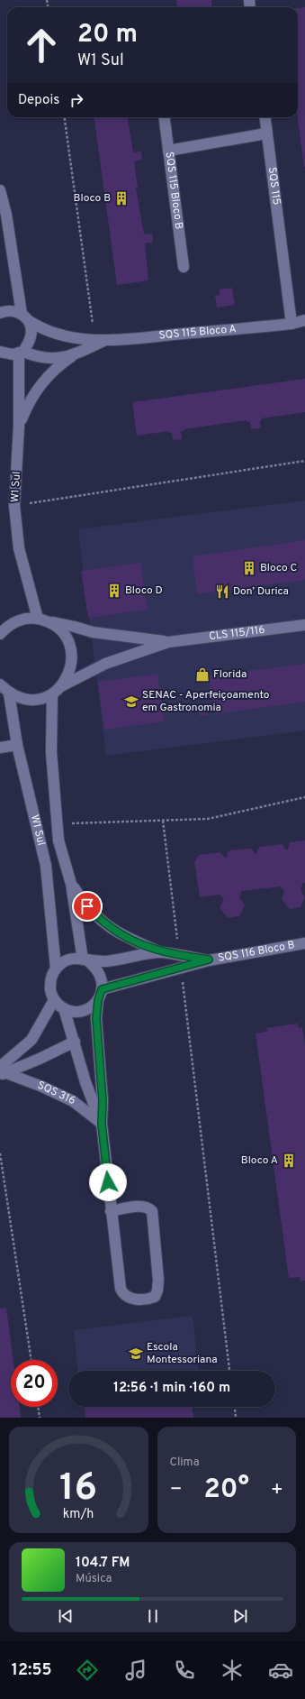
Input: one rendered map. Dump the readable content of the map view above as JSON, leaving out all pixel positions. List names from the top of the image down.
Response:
{
  "streets": {
    "street": [
      "SQS 115",
      "SQS 115 Bloco B",
      "SQS 115 Bloco A",
      "W1 Sul",
      "CLS 115/116",
      "SQS 116 Bloco B",
      "SQS 316"
    ]
  },
  "crossings": [
    ["SQS 115", "SQS 115 Bloco A"],
    ["SQS 115 Bloco A", "W1 Sul"],
    ["W1 Sul", "CLS 115/116"],
    ["W1 Sul", "SQS 116 Bloco B"]
  ],
  "places": {
    "building": [
      "Bloco B",
      "Bloco C",
      "Bloco D",
      "Bloco A"
    ],
    "restaurant": ["Don’ Durica"],
    "shop": ["Florida"],
    "school or university": ["SENAC - Aperfeiçoamento em Gastronomia", "Escola Montessoriana"]
  },
  "page": {
    "turn": ["20 m", "W1 Sul"],
    "then": "Depois",
    "limit": "20",
    "trip": "12:56 · 1 min · 160 m",
    "tile": "Clima",
    "heat": ["−", "20°", "+"],
    "song": ["104.7 FM", "Música"],
    "tabs": "12:55",
    "gauge": ["16", "km/h"]
  }
}
